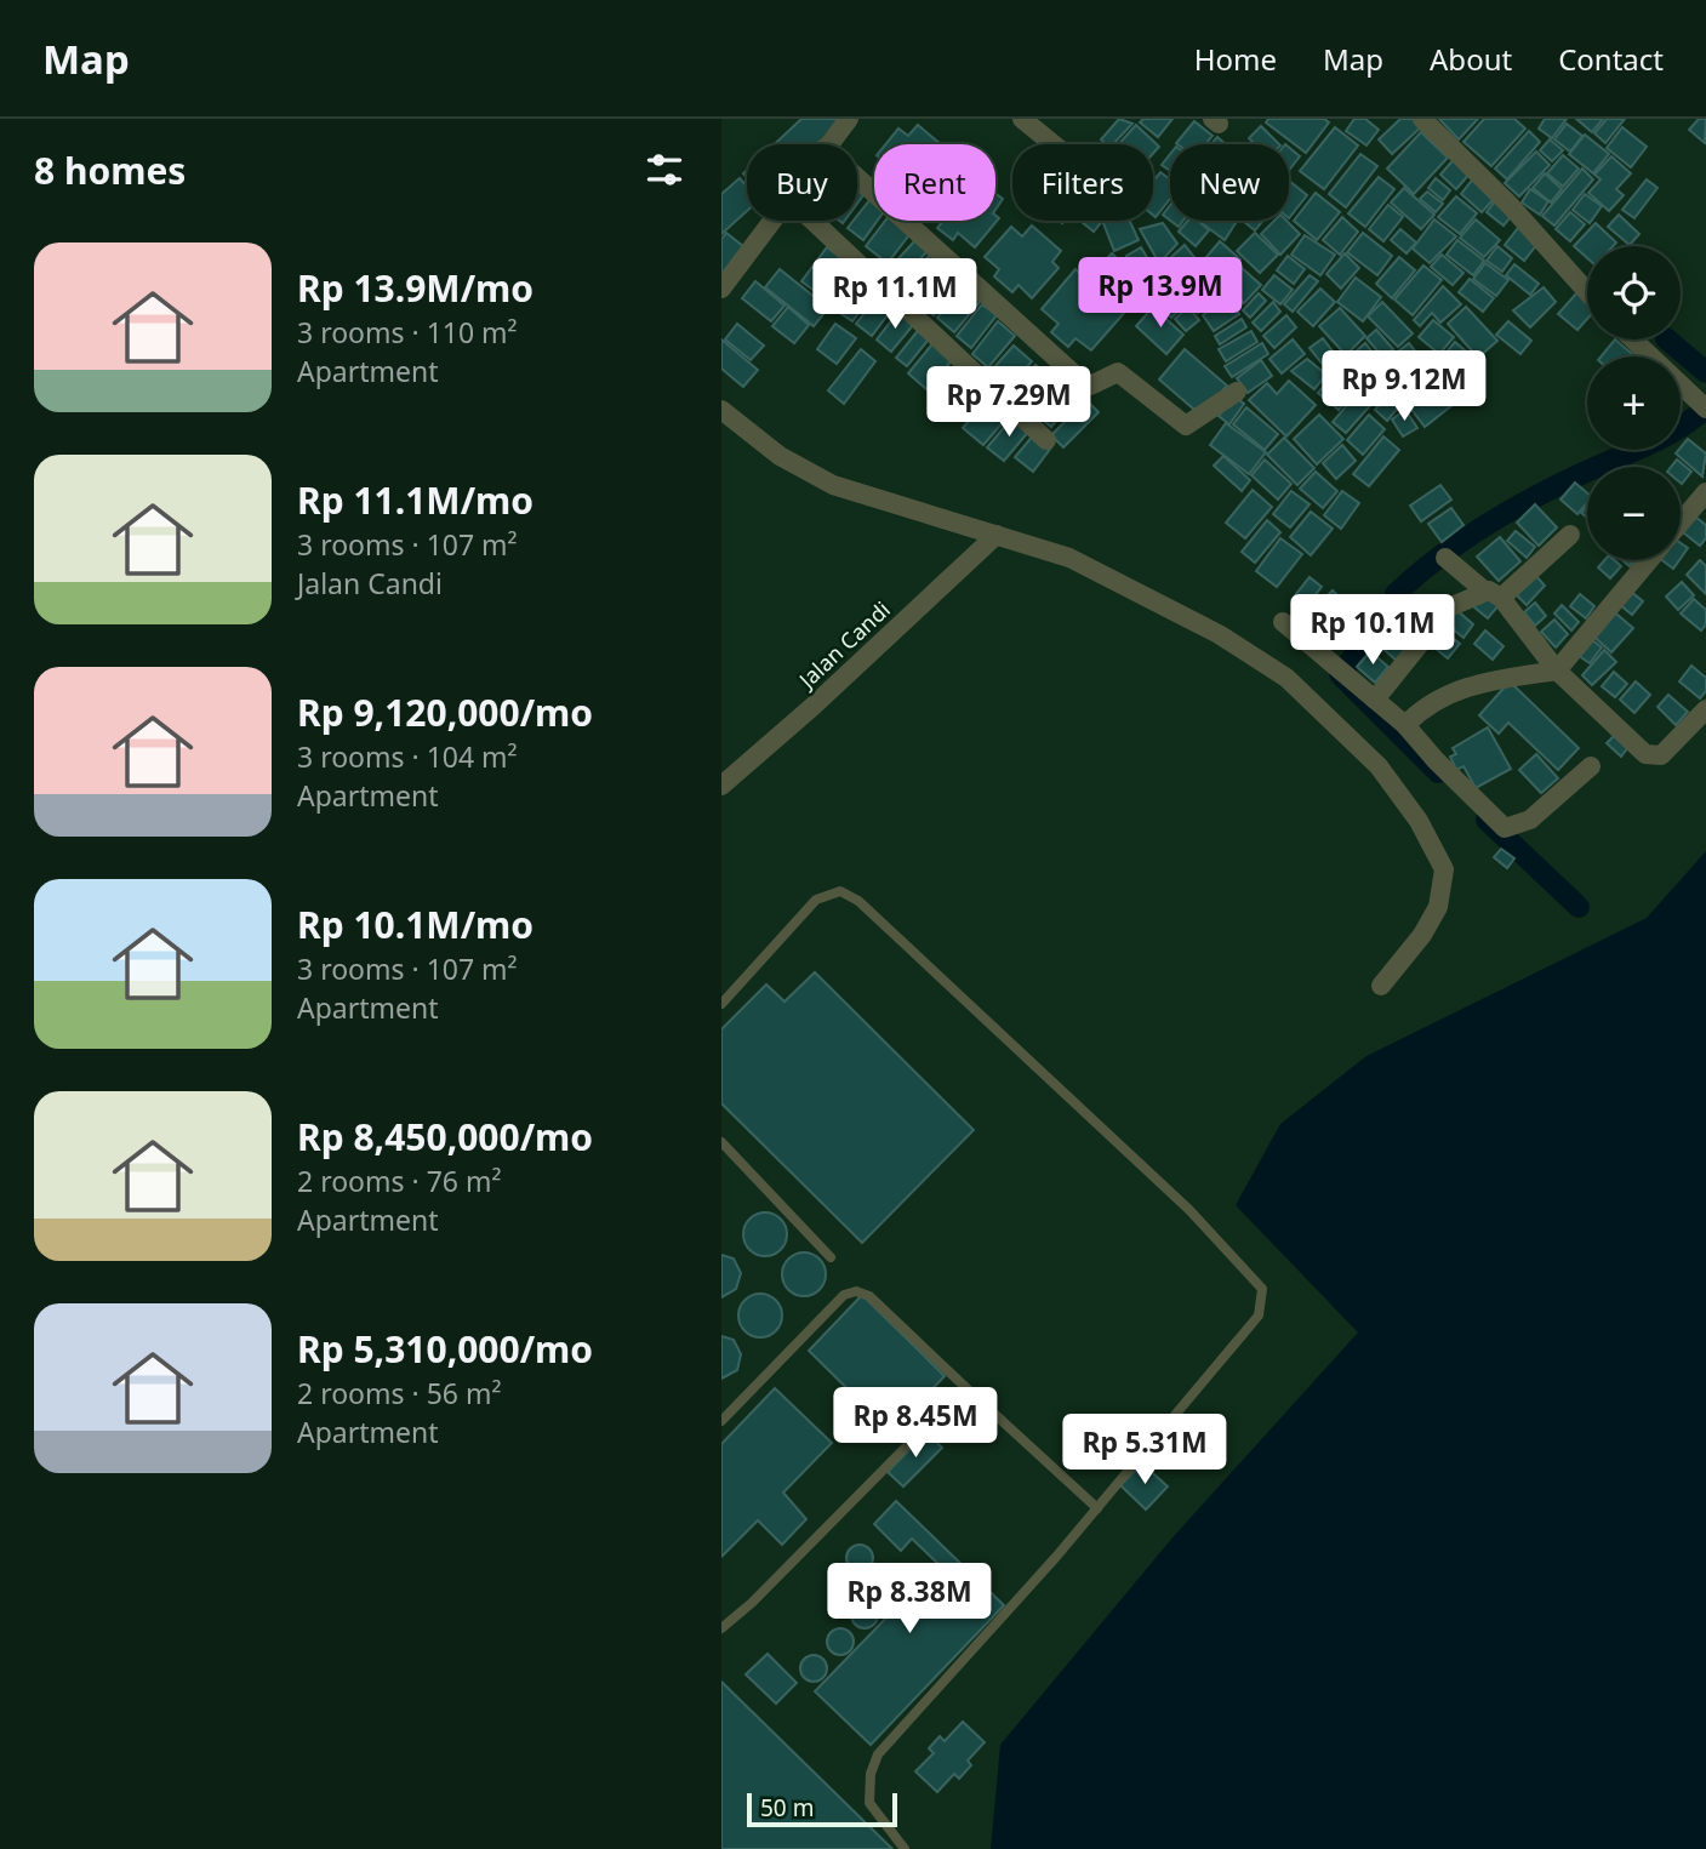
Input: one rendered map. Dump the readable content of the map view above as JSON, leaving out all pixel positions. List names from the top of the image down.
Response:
{
  "streets": {
    "street": ["Jalan Candi"]
  },
  "scale_bar": "50 m",
  "page": {
    "header": "Map",
    "nav": [
      "Home",
      "Map",
      "About",
      "Contact"
    ],
    "heading": "8 homes",
    "chip": [
      "Buy",
      "Rent",
      "Filters",
      "New"
    ],
    "list": [
      {
        "name": "Rp 13.9M/mo",
        "note": "3 rooms · 110 m² · Apartment"
      },
      {
        "name": "Rp 11.1M/mo",
        "note": "3 rooms · 107 m² · Jalan Candi"
      },
      {
        "name": "Rp 9,120,000/mo",
        "note": "3 rooms · 104 m² · Apartment"
      },
      {
        "name": "Rp 10.1M/mo",
        "note": "3 rooms · 107 m² · Apartment"
      },
      {
        "name": "Rp 8,450,000/mo",
        "note": "2 rooms · 76 m² · Apartment"
      },
      {
        "name": "Rp 5,310,000/mo",
        "note": "2 rooms · 56 m² · Apartment"
      }
    ],
    "map_buttons": ["+", "−"],
    "price": [
      "Rp 13.9M",
      "Rp 11.1M",
      "Rp 9.12M",
      "Rp 7.29M",
      "Rp 10.1M",
      "Rp 8.45M",
      "Rp 5.31M",
      "Rp 8.38M"
    ],
    "scale": "50 m"
  }
}
